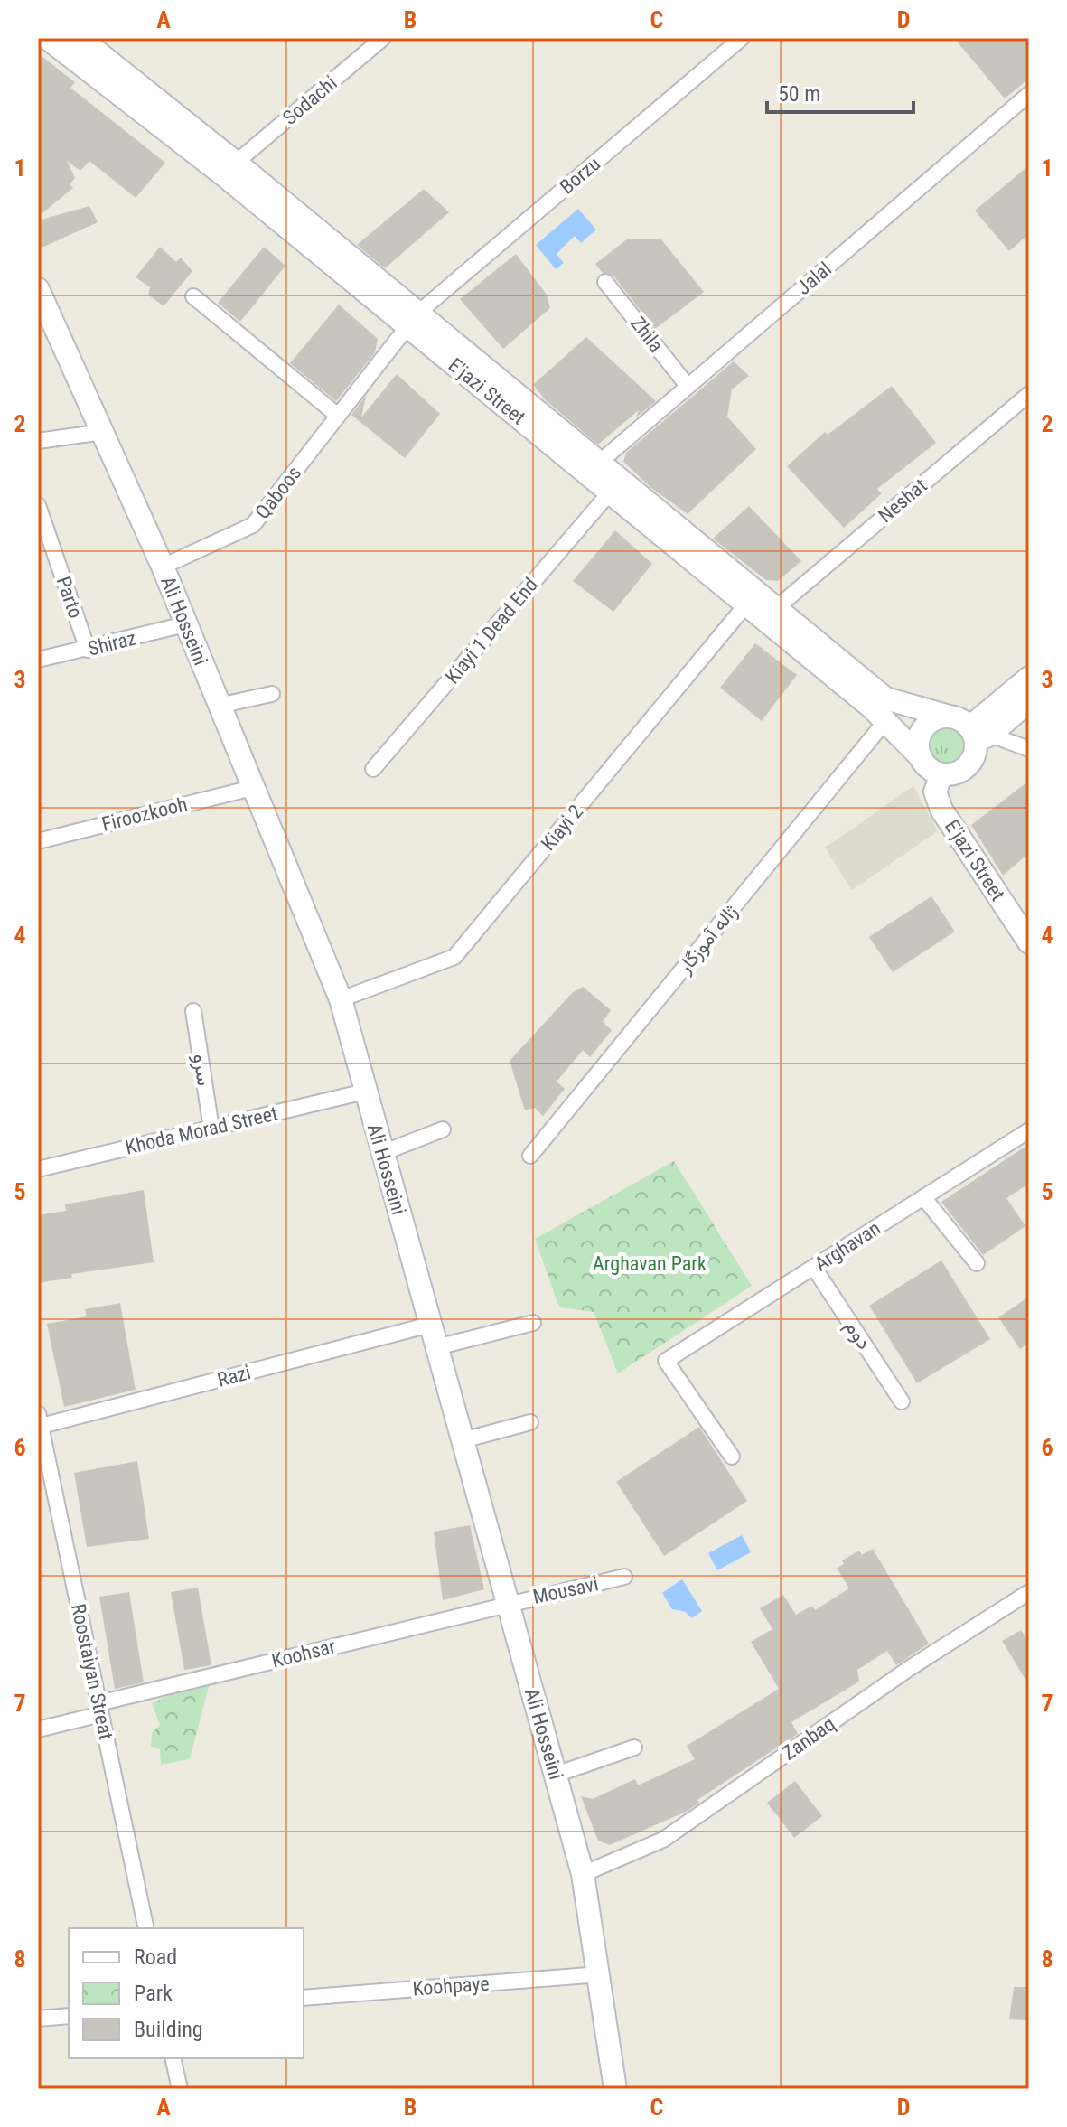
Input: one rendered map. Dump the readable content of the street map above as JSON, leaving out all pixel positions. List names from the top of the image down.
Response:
{
  "streets": {
    "main road": ["E'jazi Street", "Ali Hosseini"],
    "street": [
      "Sodachi",
      "Borzu",
      "Jalal",
      "Zhila",
      "Qaboos",
      "Neshat",
      "Parto",
      "Kiayi 1 Dead End",
      "Shiraz",
      "Firoozkooh",
      "Kiayi 2",
      "ژاله آموزگار",
      "سرو",
      "Khoda Morad Street",
      "Arghavan",
      "دوم",
      "Razi",
      "Mousavi",
      "Koohsar",
      "Roostaiyan Streat",
      "Zanbaq",
      "Koohpaye"
    ]
  },
  "crossings": [
    ["Sodachi", "E'jazi Street"],
    ["Borzu", "E'jazi Street"],
    ["Borzu", "Qaboos"],
    ["Jalal", "Zhila"],
    ["Jalal", "E'jazi Street"],
    ["E'jazi Street", "Qaboos"],
    ["E'jazi Street", "Neshat"],
    ["E'jazi Street", "Kiayi 1 Dead End"],
    ["E'jazi Street", "Kiayi 2"],
    ["E'jazi Street", "ژاله آموزگار"],
    ["Qaboos", "Ali Hosseini"],
    ["Parto", "Shiraz"],
    ["Ali Hosseini", "Shiraz"],
    ["Ali Hosseini", "Firoozkooh"],
    ["Ali Hosseini", "Kiayi 2"],
    ["Ali Hosseini", "Khoda Morad Street"],
    ["Ali Hosseini", "Razi"],
    ["Ali Hosseini", "Mousavi"],
    ["Ali Hosseini", "Koohsar"],
    ["Ali Hosseini", "Zanbaq"],
    ["Ali Hosseini", "Koohpaye"],
    ["سرو", "Khoda Morad Street"],
    ["Arghavan", "دوم"],
    ["Razi", "Roostaiyan Streat"],
    ["Mousavi", "Koohsar"],
    ["Koohsar", "Roostaiyan Streat"]
  ],
  "parks": ["Arghavan Park"],
  "legend": ["Road", "Park", "Building"],
  "scale_bar": "50 m",
  "grid": {
    "columns": [
      "A",
      "B",
      "C",
      "D"
    ],
    "rows": [
      "1",
      "2",
      "3",
      "4",
      "5",
      "6",
      "7",
      "8"
    ]
  }
}
